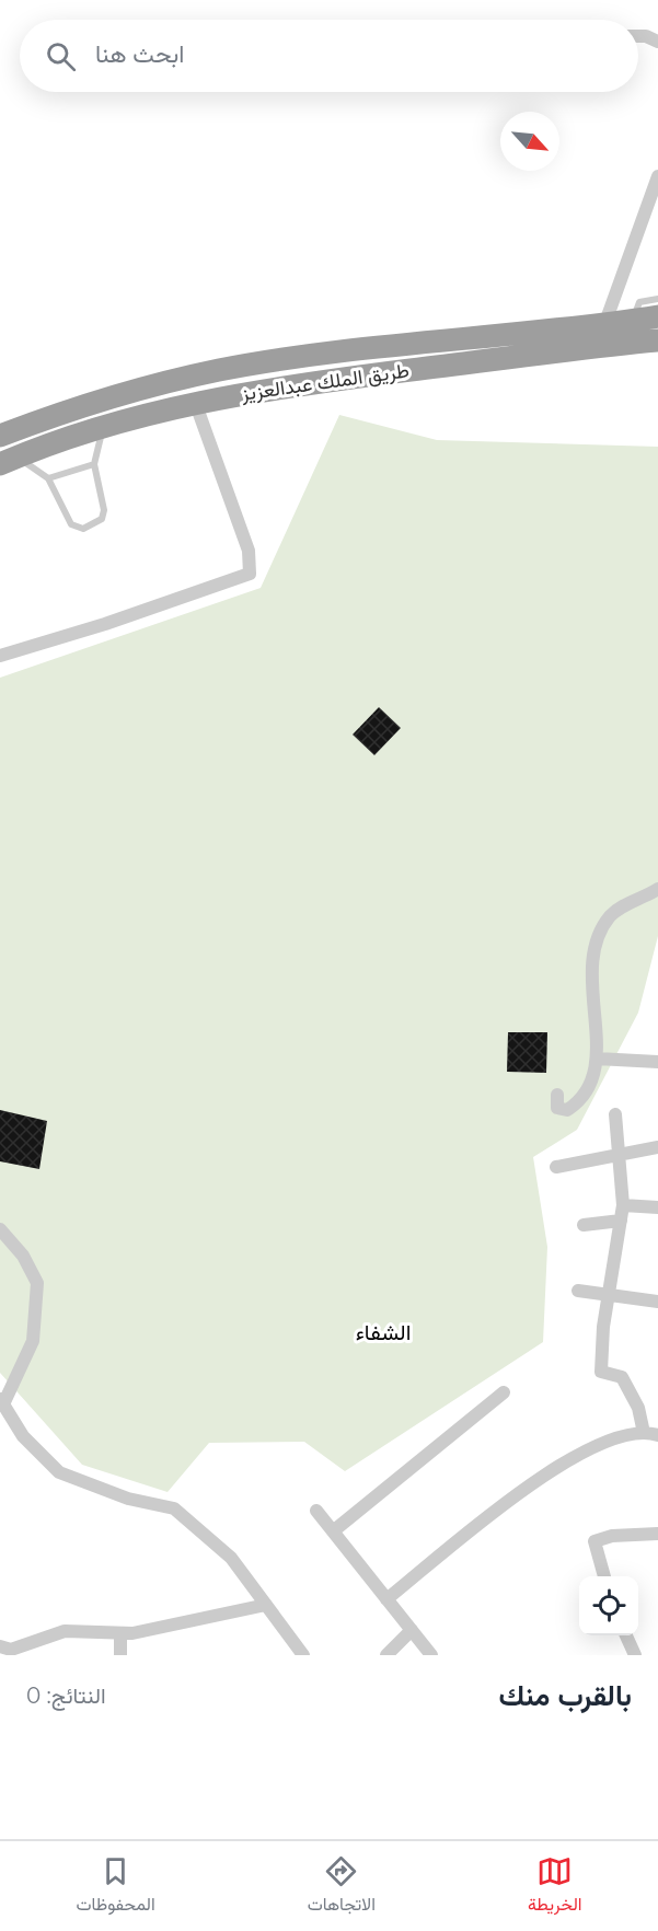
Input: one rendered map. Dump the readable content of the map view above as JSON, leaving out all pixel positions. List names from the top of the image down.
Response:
{
  "streets": {
    "highway": ["طريق الملك عبدالعزيز"]
  },
  "districts": ["الشفاء"],
  "north": "bottom right",
  "page": {
    "search": "ابحث هنا",
    "heading": ["بالقرب منك", "النتائج: 0"],
    "nav": ["الخريطة", "الاتجاهات", "المحفوظات"]
  }
}
